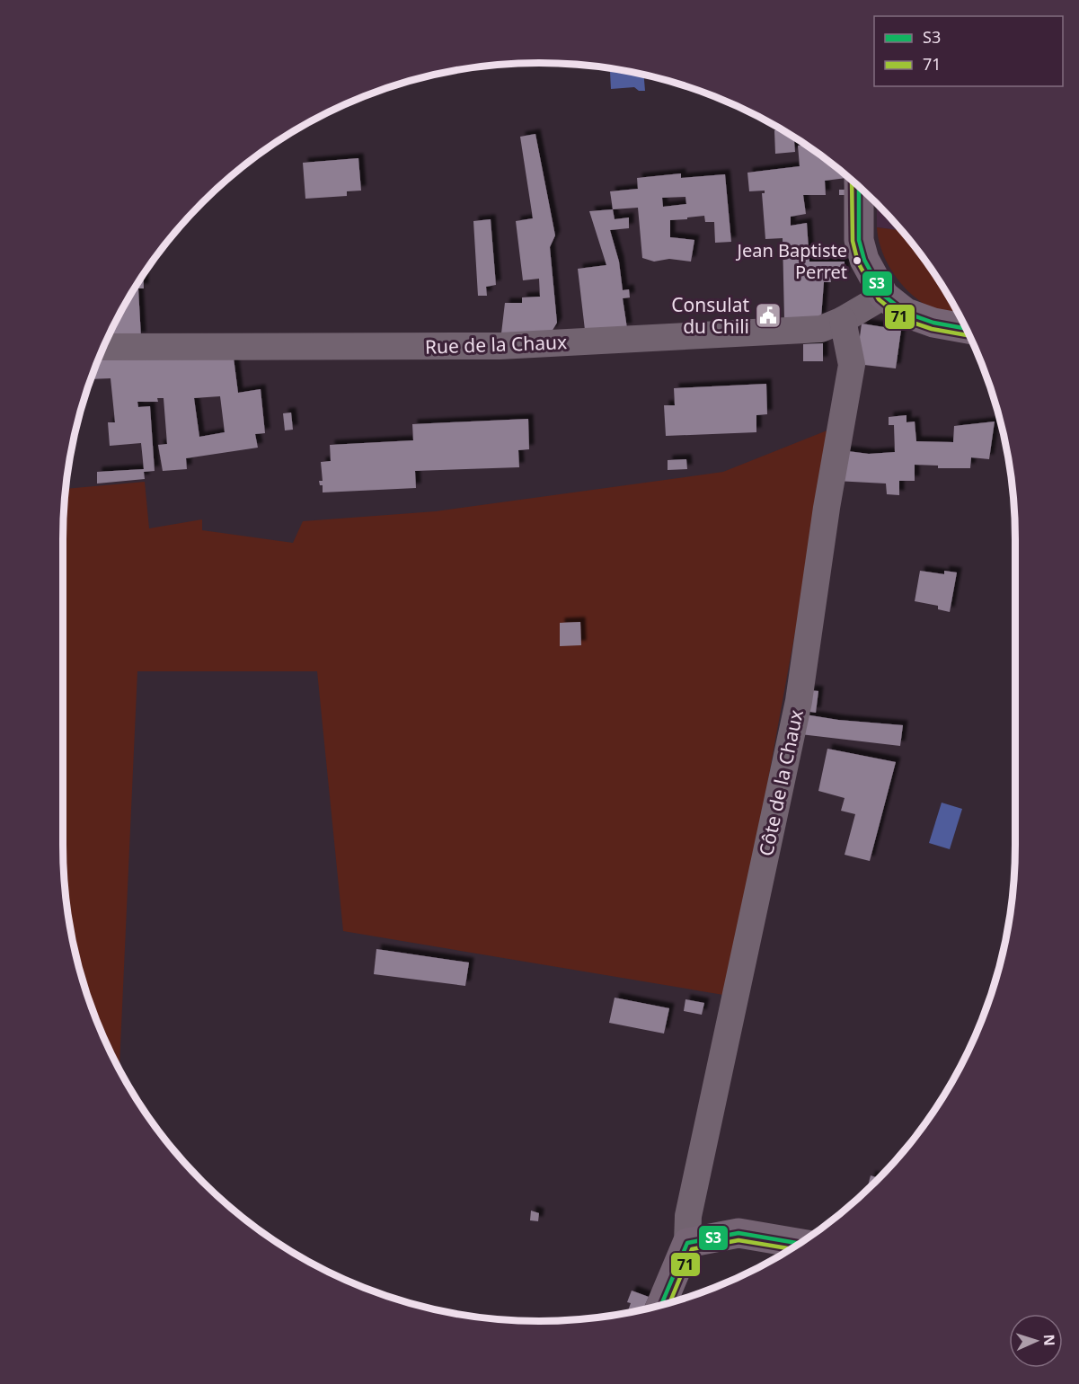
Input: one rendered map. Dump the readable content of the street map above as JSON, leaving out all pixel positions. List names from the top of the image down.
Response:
{
  "streets": {
    "street": ["Rue de la Chaux", "Côte de la Chaux"]
  },
  "crossings": [
    ["Rue de la Chaux", "Côte de la Chaux"]
  ],
  "places": {
    "other": ["Jean Baptiste Perret"],
    "public building": ["Consulat du Chili"]
  },
  "lines": ["transit line 71", "transit line S3"],
  "legend": ["S3", "71"],
  "north": "right"
}
